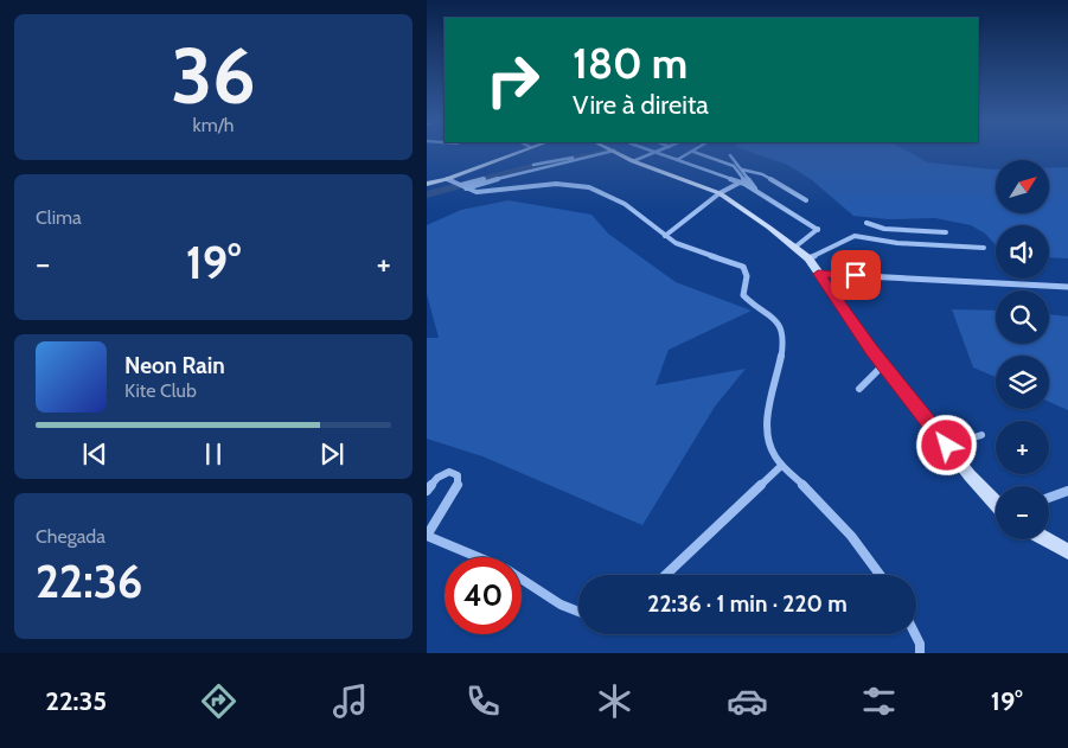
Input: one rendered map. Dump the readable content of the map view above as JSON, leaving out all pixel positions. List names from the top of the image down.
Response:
{
  "north": "top right",
  "page": {
    "tile": [
      ["36", "km/h"],
      "Clima",
      ["Chegada", "22:36"]
    ],
    "turn": ["180 m", "Vire à direita"],
    "map_buttons": ["+", "−"],
    "heat": ["−", "19°", "+"],
    "song": ["Neon Rain", "Kite Club"],
    "limit": "40",
    "trip": "22:36 · 1 min · 220 m",
    "tabs": ["22:35", "19°"]
  }
}
